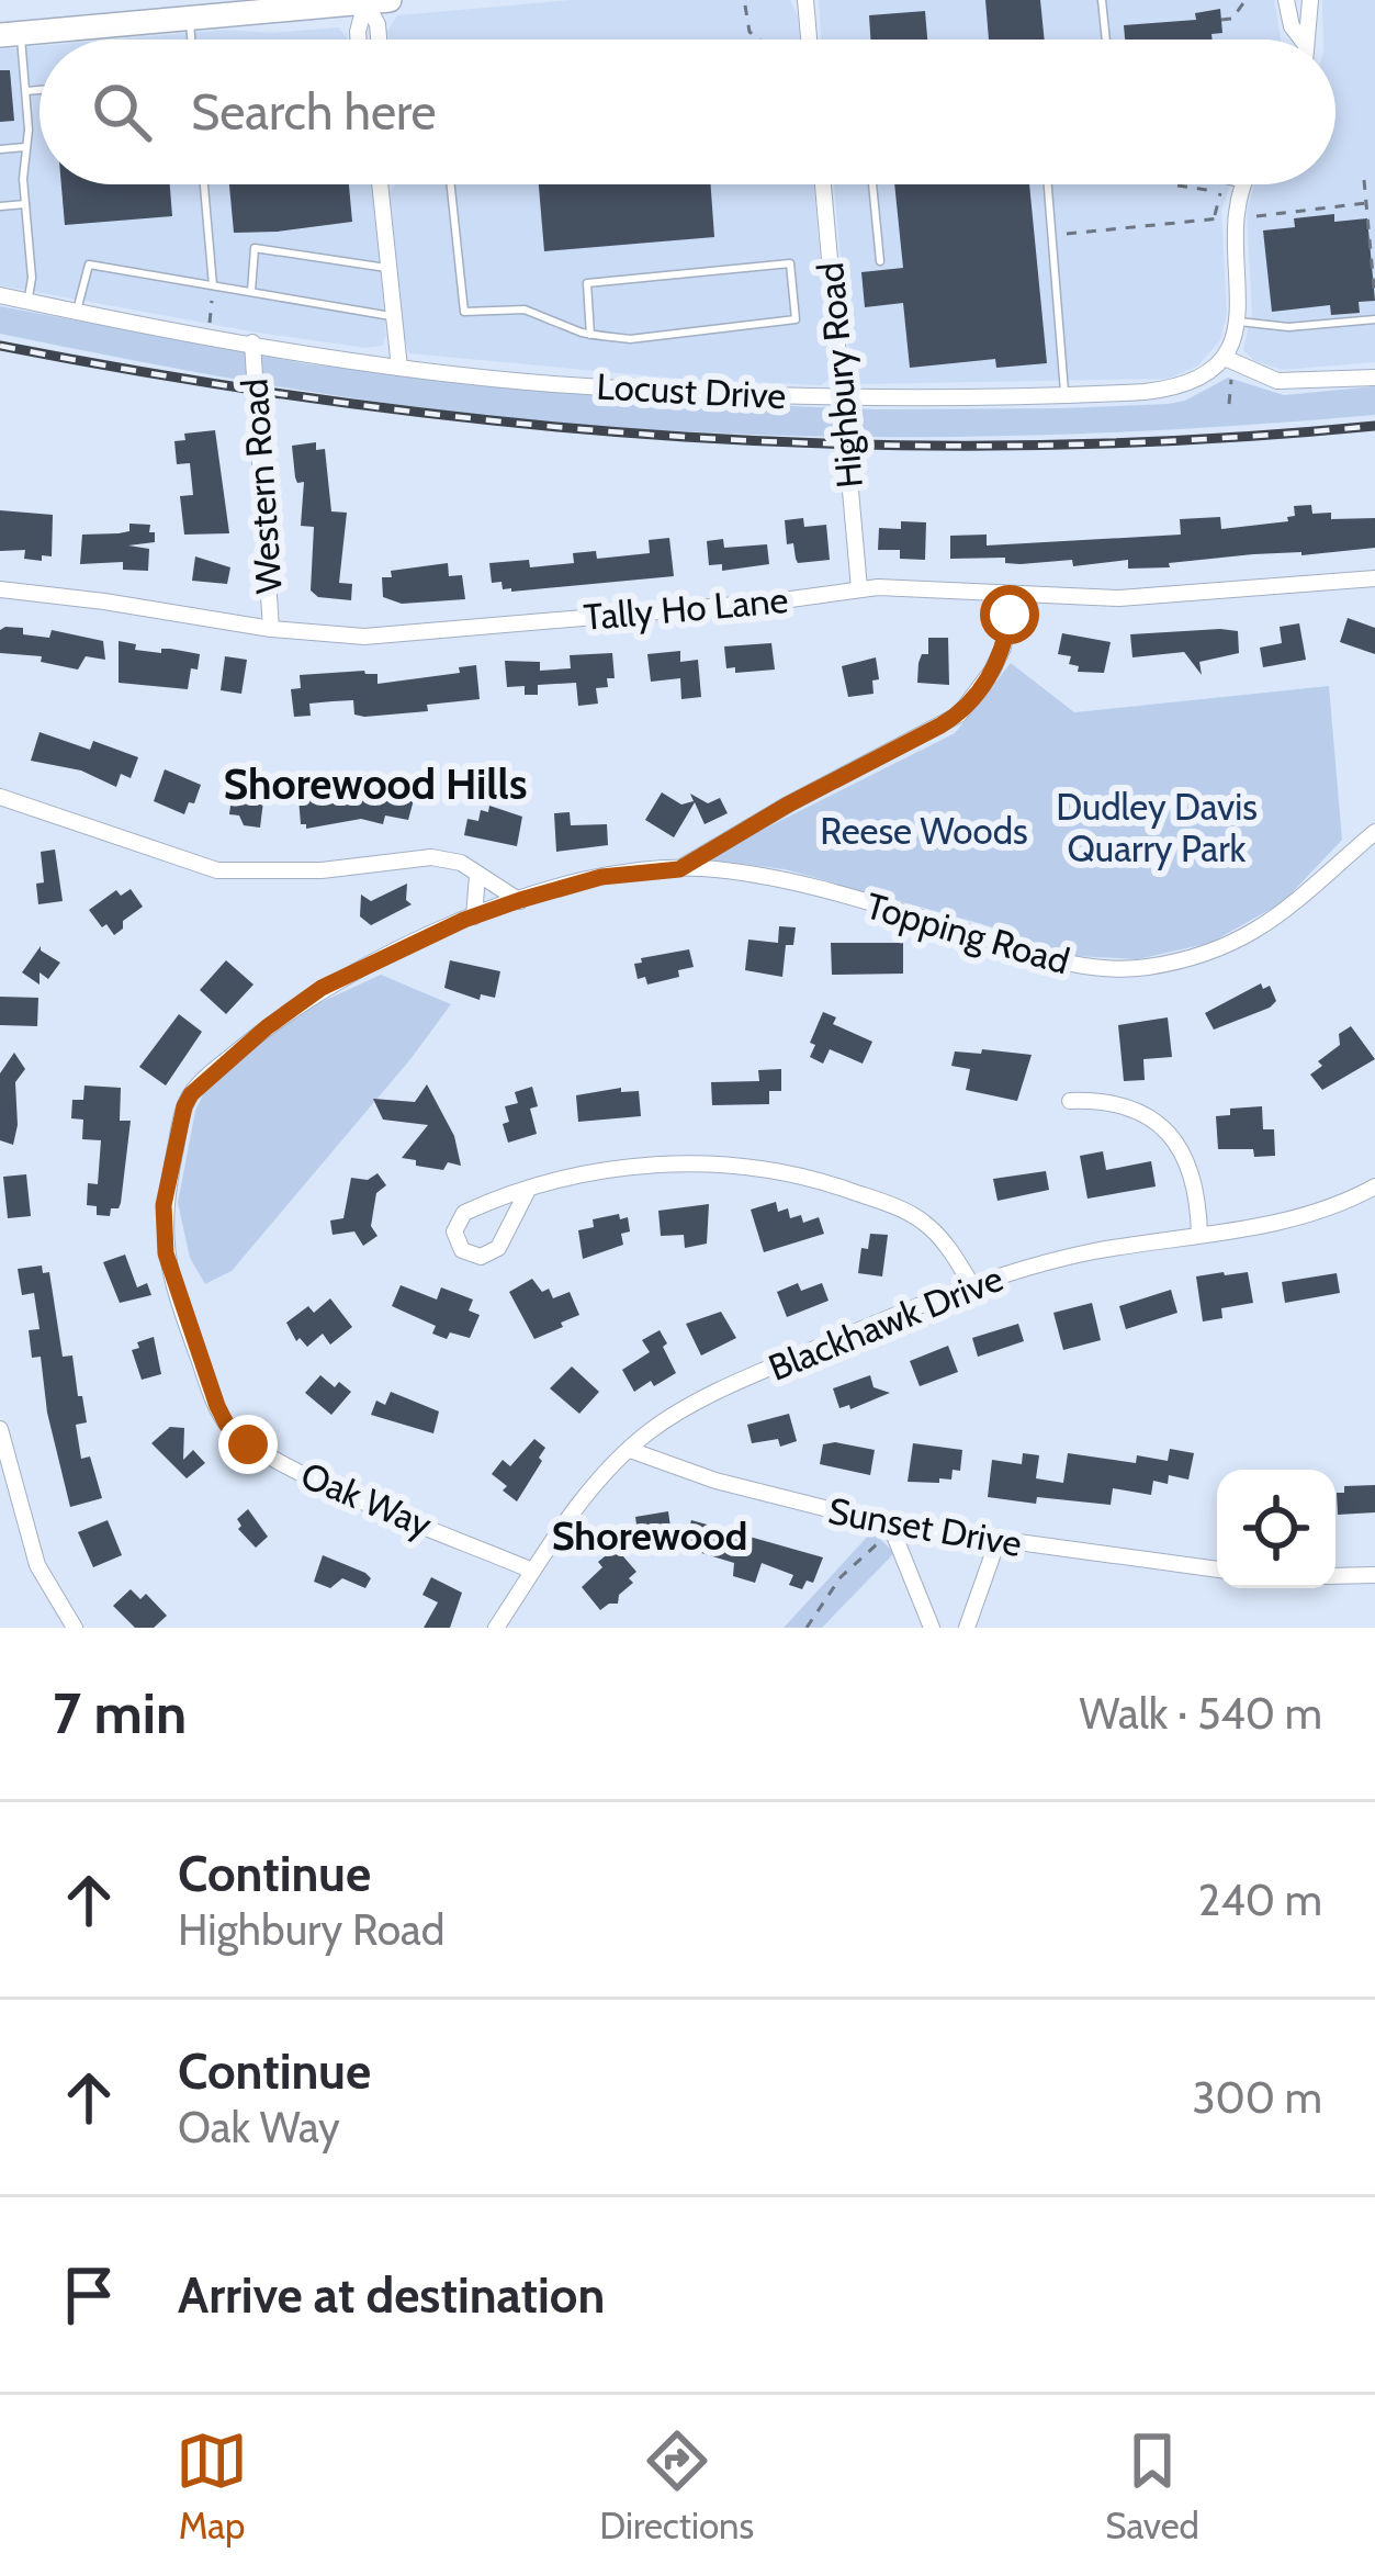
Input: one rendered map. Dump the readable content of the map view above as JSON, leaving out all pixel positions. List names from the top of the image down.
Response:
{
  "streets": {
    "street": [
      "Highbury Road",
      "Locust Drive",
      "Western Road",
      "Tally Ho Lane",
      "Topping Road",
      "Blackhawk Drive",
      "Oak Way",
      "Sunset Drive"
    ]
  },
  "crossings": [
    ["Highbury Road", "Locust Drive"],
    ["Highbury Road", "Tally Ho Lane"],
    ["Locust Drive", "Western Road"],
    ["Western Road", "Tally Ho Lane"],
    ["Blackhawk Drive", "Oak Way"],
    ["Blackhawk Drive", "Sunset Drive"]
  ],
  "districts": ["Shorewood Hills", "Shorewood"],
  "parks": ["Dudley Davis Quarry Park", "Reese Woods"],
  "page": {
    "search": "Search here",
    "heading": ["7 min", "Walk · 540 m"],
    "list": [
      ["Continue", "Highbury Road", "240 m"],
      ["Continue", "Oak Way", "300 m"],
      "Arrive at destination"
    ],
    "nav": ["Map", "Directions", "Saved"]
  }
}
